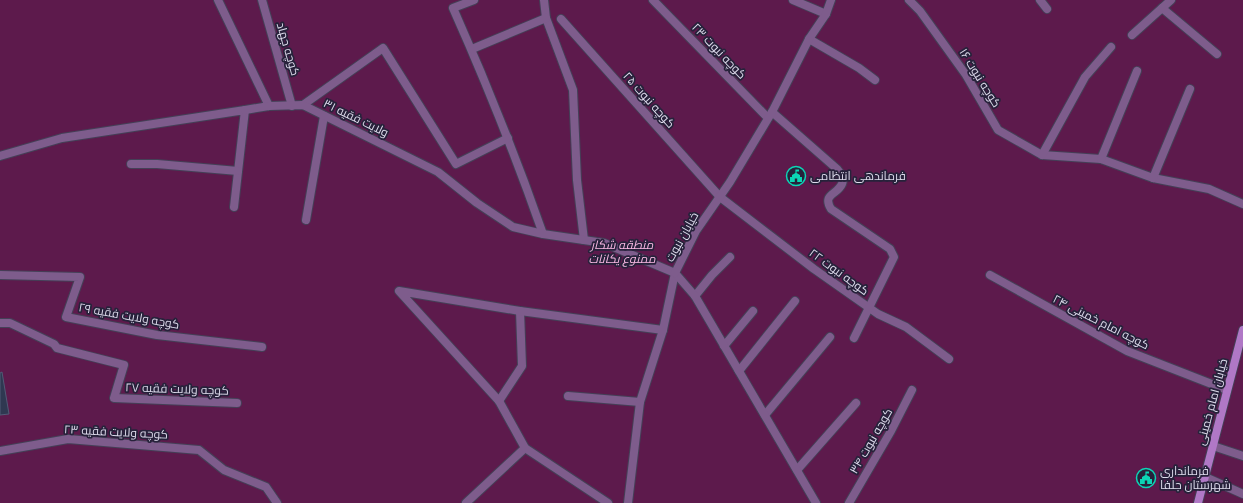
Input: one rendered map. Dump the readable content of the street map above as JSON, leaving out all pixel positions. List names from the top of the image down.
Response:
{
  "streets": {
    "main road": ["خیابان امام خمینی"],
    "street": [
      "کوچه جهاد",
      "کوچه نبوت ۲۳",
      "کوچه نبوت ۱۶",
      "کوچه نبوت ۲۵",
      "ولایت فقیه ۳۱",
      "خیابان نبوت",
      "کوچه نبوت ۲۲",
      "کوچه ولایت فقیه ۲۹",
      "کوچه امام خمینی ۲۴",
      "کوچه ولایت فقیه ۲۷",
      "کوچه ولایت فقیه ۲۳",
      "کوچه نبوت ۳۴"
    ]
  },
  "crossings": [
    ["کوچه نبوت ۲۳", "خیابان نبوت"],
    ["کوچه نبوت ۲۳", "کوچه نبوت ۲۲"],
    ["کوچه نبوت ۲۵", "خیابان نبوت"],
    ["کوچه نبوت ۲۵", "کوچه نبوت ۲۲"],
    ["ولایت فقیه ۳۱", "خیابان نبوت"],
    ["خیابان نبوت", "کوچه نبوت ۲۲"],
    ["کوچه امام خمینی ۲۴", "خیابان امام خمینی"]
  ],
  "parks": ["منطقه شکار ممنوع یکانات"],
  "places": {
    "public building": ["فرماندهی انتظامی", "فرمانداری شهرستان جلفا"]
  }
}
